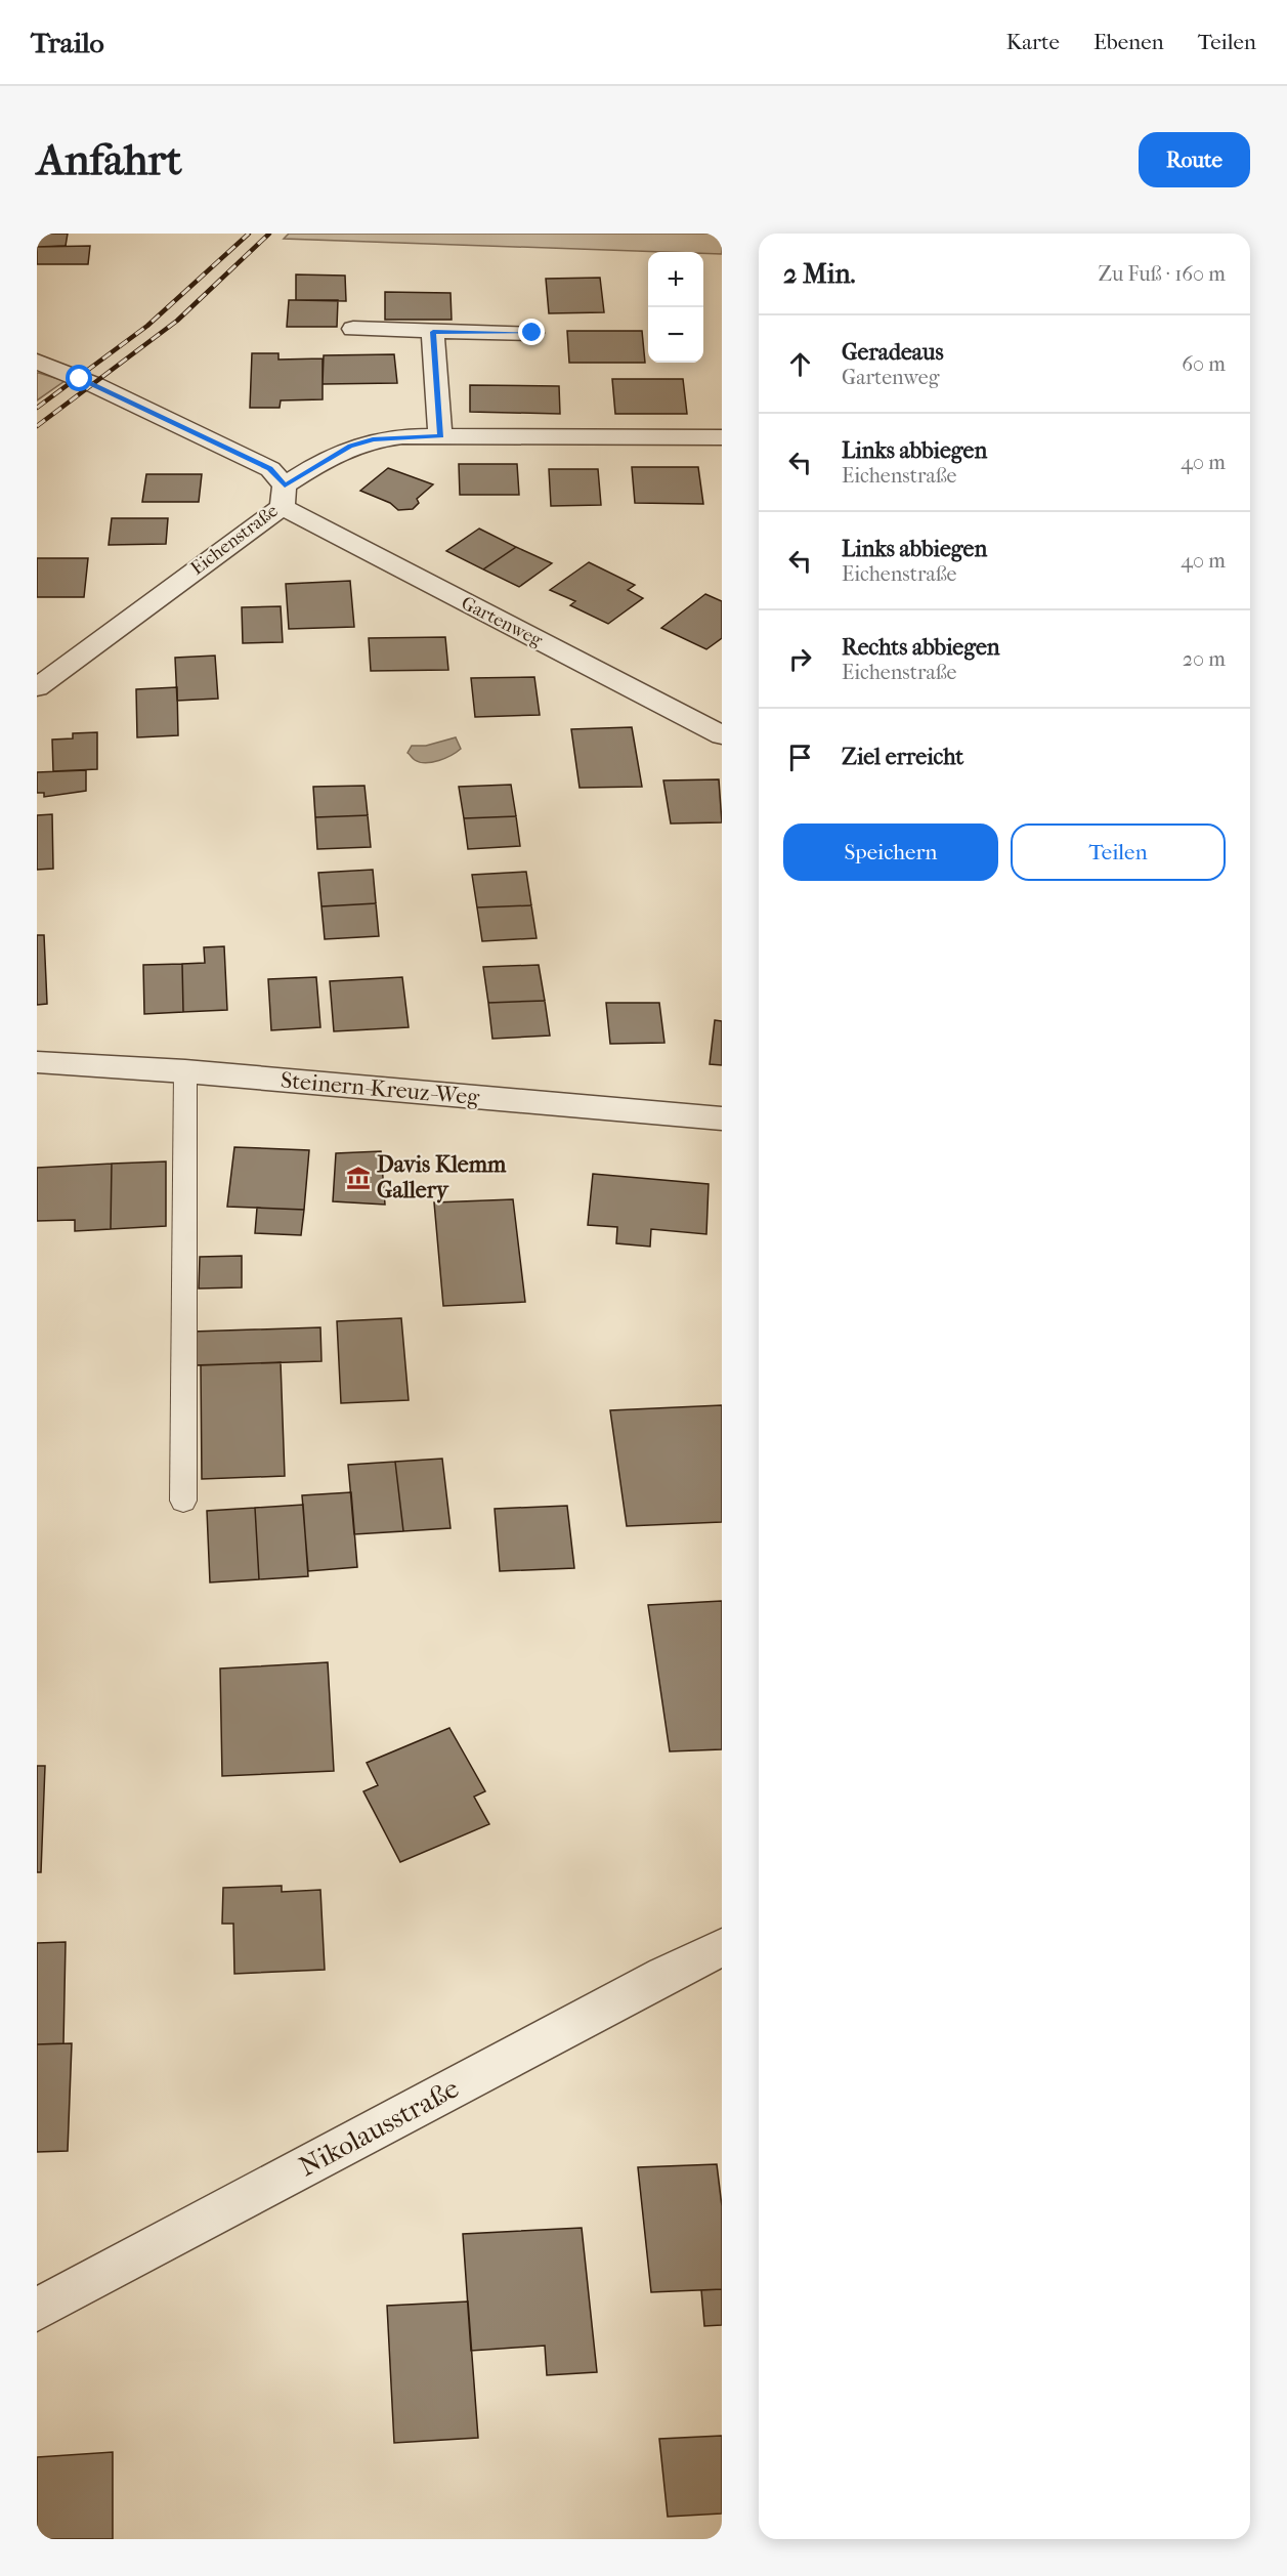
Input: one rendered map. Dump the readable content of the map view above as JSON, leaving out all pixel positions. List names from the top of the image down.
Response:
{
  "streets": {
    "street": [
      "Eichenstraße",
      "Gartenweg",
      "Steinern-Kreuz-Weg",
      "Nikolausstraße"
    ]
  },
  "crossings": [
    ["Eichenstraße", "Gartenweg"]
  ],
  "places": {
    "museum": ["Davis Klemm Gallery"]
  },
  "page": {
    "header": "Trailo",
    "nav": ["Karte", "Ebenen", "Teilen"],
    "buttons": [
      "Route",
      ["Speichern", "Teilen"]
    ],
    "title": "Anfahrt",
    "heading": ["2 Min.", "Zu Fuß · 160 m"],
    "map_buttons": ["+", "−"],
    "list": [
      ["Geradeaus", "Gartenweg", "60 m"],
      ["Links abbiegen", "Eichenstraße", "40 m"],
      ["Links abbiegen", "Eichenstraße", "40 m"],
      ["Rechts abbiegen", "Eichenstraße", "20 m"],
      "Ziel erreicht"
    ]
  }
}
